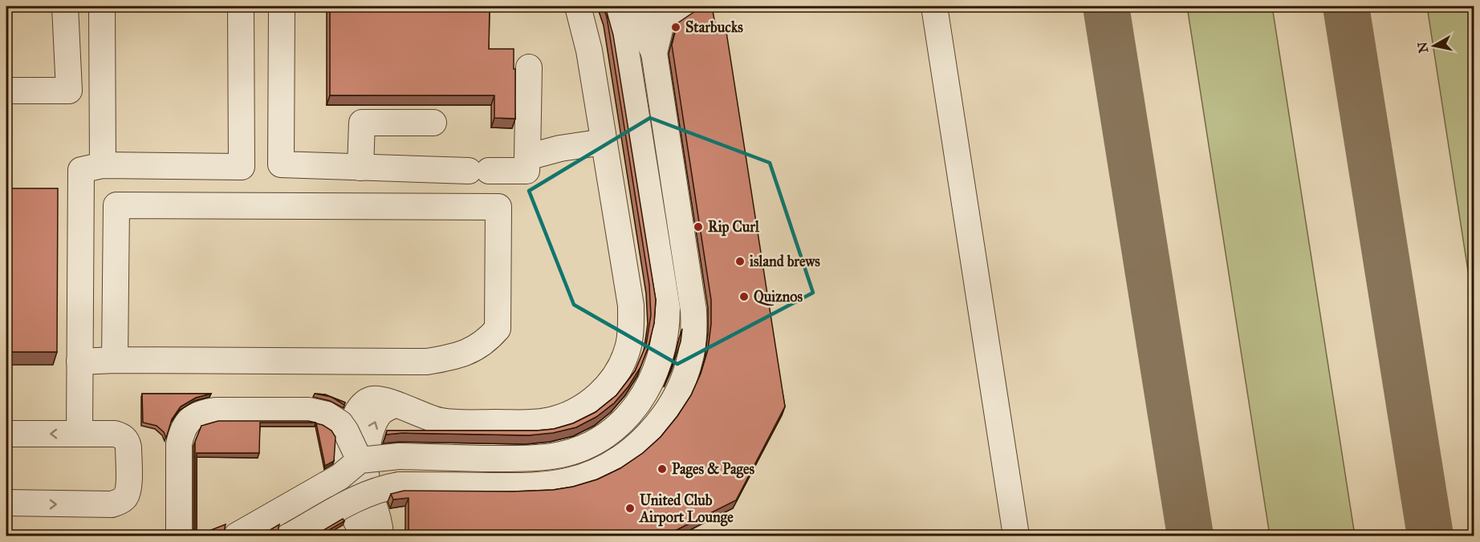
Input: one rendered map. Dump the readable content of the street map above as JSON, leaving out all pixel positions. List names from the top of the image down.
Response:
{
  "places": [
    "Starbucks",
    "Rip Curl",
    "island brews",
    "Quiznos",
    "Pages & Pages",
    "United Club Airport Lounge"
  ],
  "north": "left"
}
